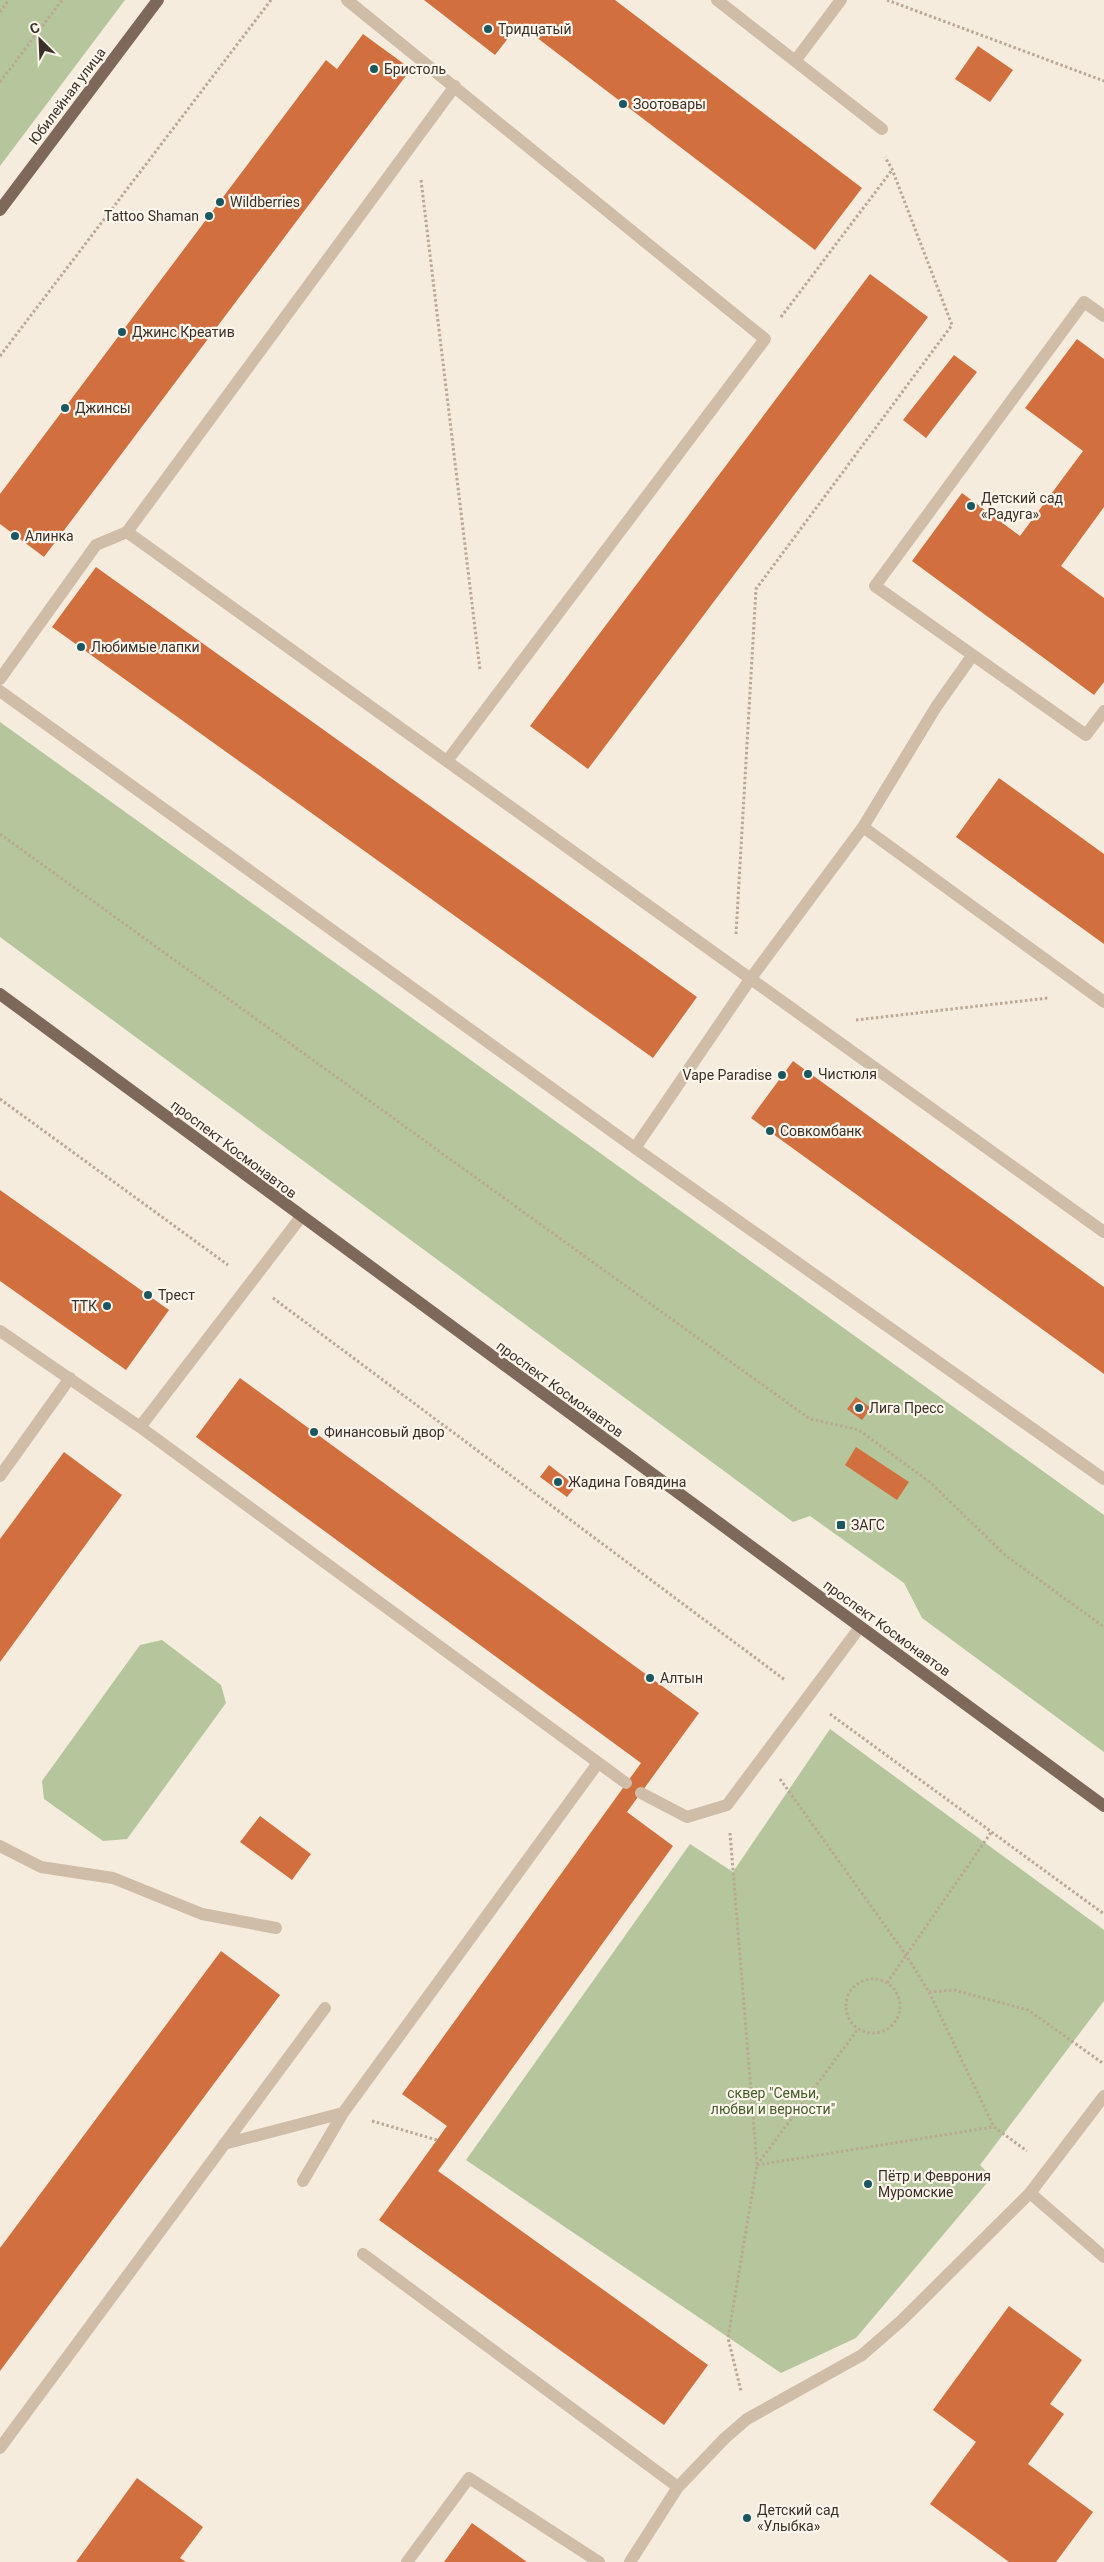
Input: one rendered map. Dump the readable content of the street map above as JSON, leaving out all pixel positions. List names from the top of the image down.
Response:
{
  "streets": {
    "main road": ["Юбилейная улица", "проспект Космонавтов"]
  },
  "parks": ["сквер \"Семьи, любви и верности\""],
  "places": {
    "other": [
      "Тридцатый",
      "Бристоль",
      "Зоотовары",
      "Wildberries",
      "Tattoo Shaman",
      "Джинс Креатив",
      "Джинсы",
      "Детский сад «Радуга»",
      "Алинка",
      "Любимые лапки",
      "Чистюля",
      "Vape Paradise",
      "Совкомбанк",
      "Трест",
      "ТТК",
      "Лига Пресс",
      "Финансовый двор",
      "Жадина Говядина",
      "Алтын",
      "Пётр и Феврония Муромские",
      "Детский сад «Улыбка»"
    ],
    "transit": ["ЗАГС"]
  },
  "north": "top left"
}
